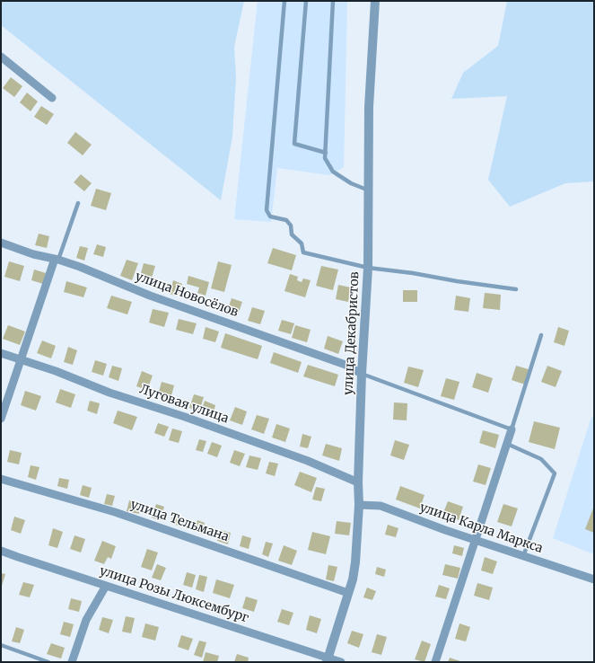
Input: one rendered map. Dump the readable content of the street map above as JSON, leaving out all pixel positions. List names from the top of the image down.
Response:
{
  "streets": {
    "street": [
      "улица Новосёлов",
      "улица Декабристов",
      "Луговая улица",
      "улица Тельмана",
      "улица Карла Маркса",
      "улица Розы Люксембург"
    ]
  },
  "crossings": [
    ["улица Новосёлов", "улица Декабристов"],
    ["улица Декабристов", "Луговая улица"],
    ["улица Декабристов", "улица Тельмана"],
    ["улица Декабристов", "улица Карла Маркса"],
    ["улица Декабристов", "улица Розы Люксембург"]
  ]
}
